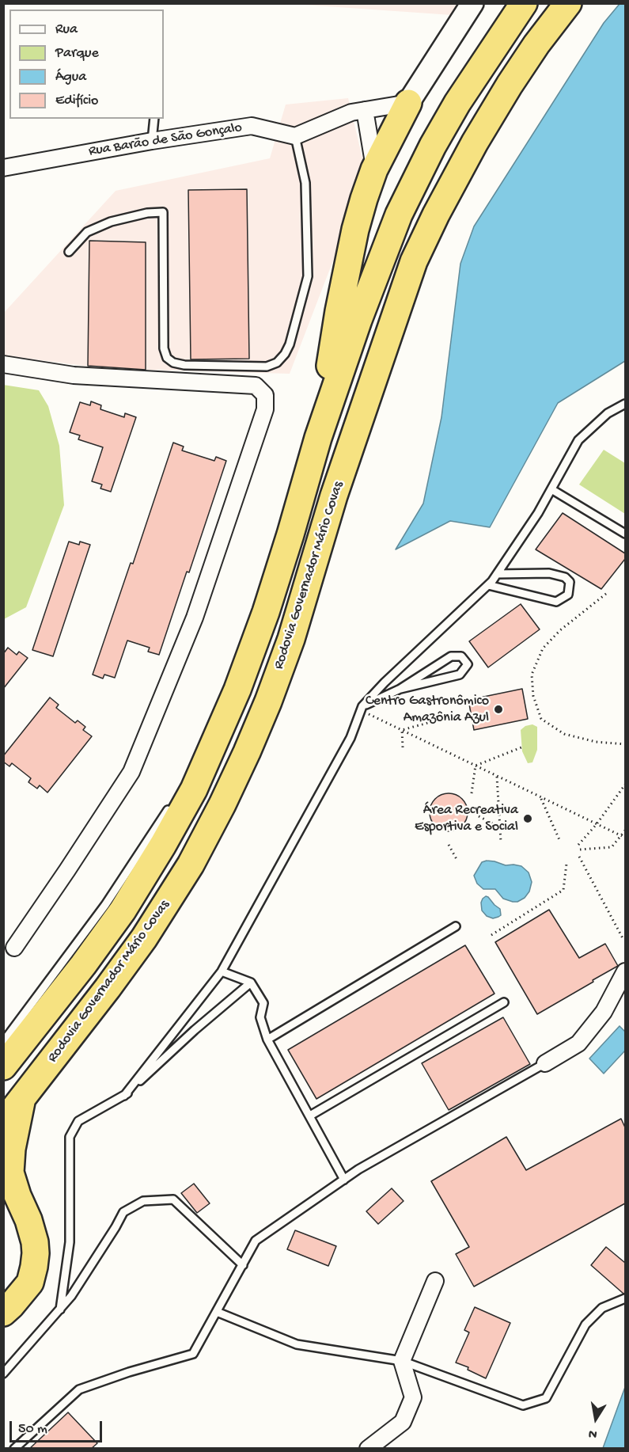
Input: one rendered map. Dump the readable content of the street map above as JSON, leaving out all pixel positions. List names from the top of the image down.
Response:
{
  "streets": {
    "highway": ["Rodovia Governador Mário Covas"],
    "street": ["Rua Barão de São Gonçalo"]
  },
  "places": ["Centro Gastronômico Amazônia Azul", "Área Recreativa Esportiva e Social"],
  "legend": [
    "Rua",
    "Parque",
    "Água",
    "Edifício"
  ],
  "scale_bar": "50 m",
  "north": "bottom"
}
